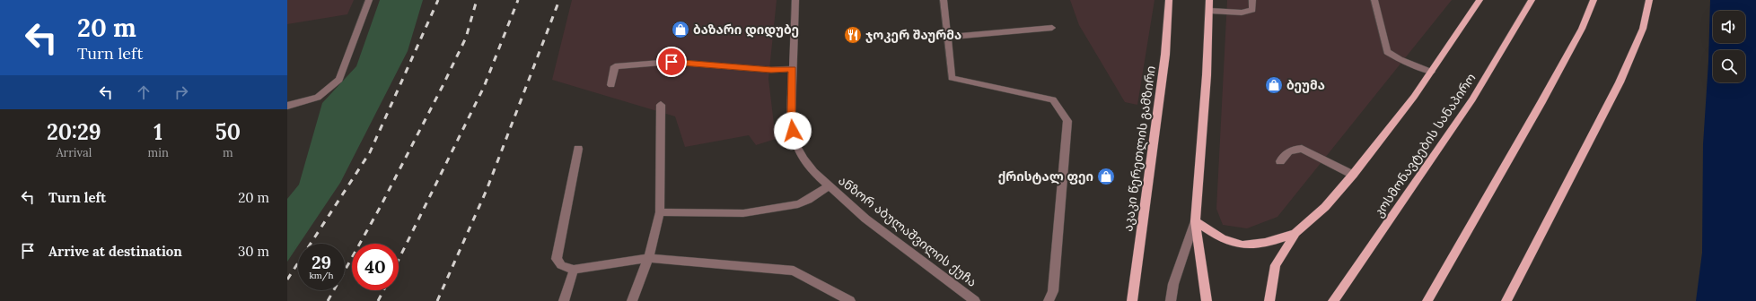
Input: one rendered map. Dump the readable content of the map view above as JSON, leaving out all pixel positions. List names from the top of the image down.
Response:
{
  "streets": {
    "main road": ["კოსმონავტების სანაპირო", "აკაკი წერეთლის გამზირი"],
    "street": ["ანზორ აბულაშვილის ქუჩა"]
  },
  "places": {
    "shop": ["ბაზარი დიდუბე", "ბეუმა", "ქრისტალ ფეი"],
    "restaurant": ["ჯოკერ შაურმა"]
  },
  "page": {
    "turn": ["20 m", "Turn left"],
    "eta": [
      "20:29",
      "Arrival",
      "1",
      "min",
      "50",
      "m"
    ],
    "list": [
      {
        "name": "Turn left",
        "value": "20 m"
      },
      {
        "name": "Arrive at destination",
        "value": "30 m"
      }
    ],
    "speed": "29 km/h",
    "limit": "40"
  }
}
